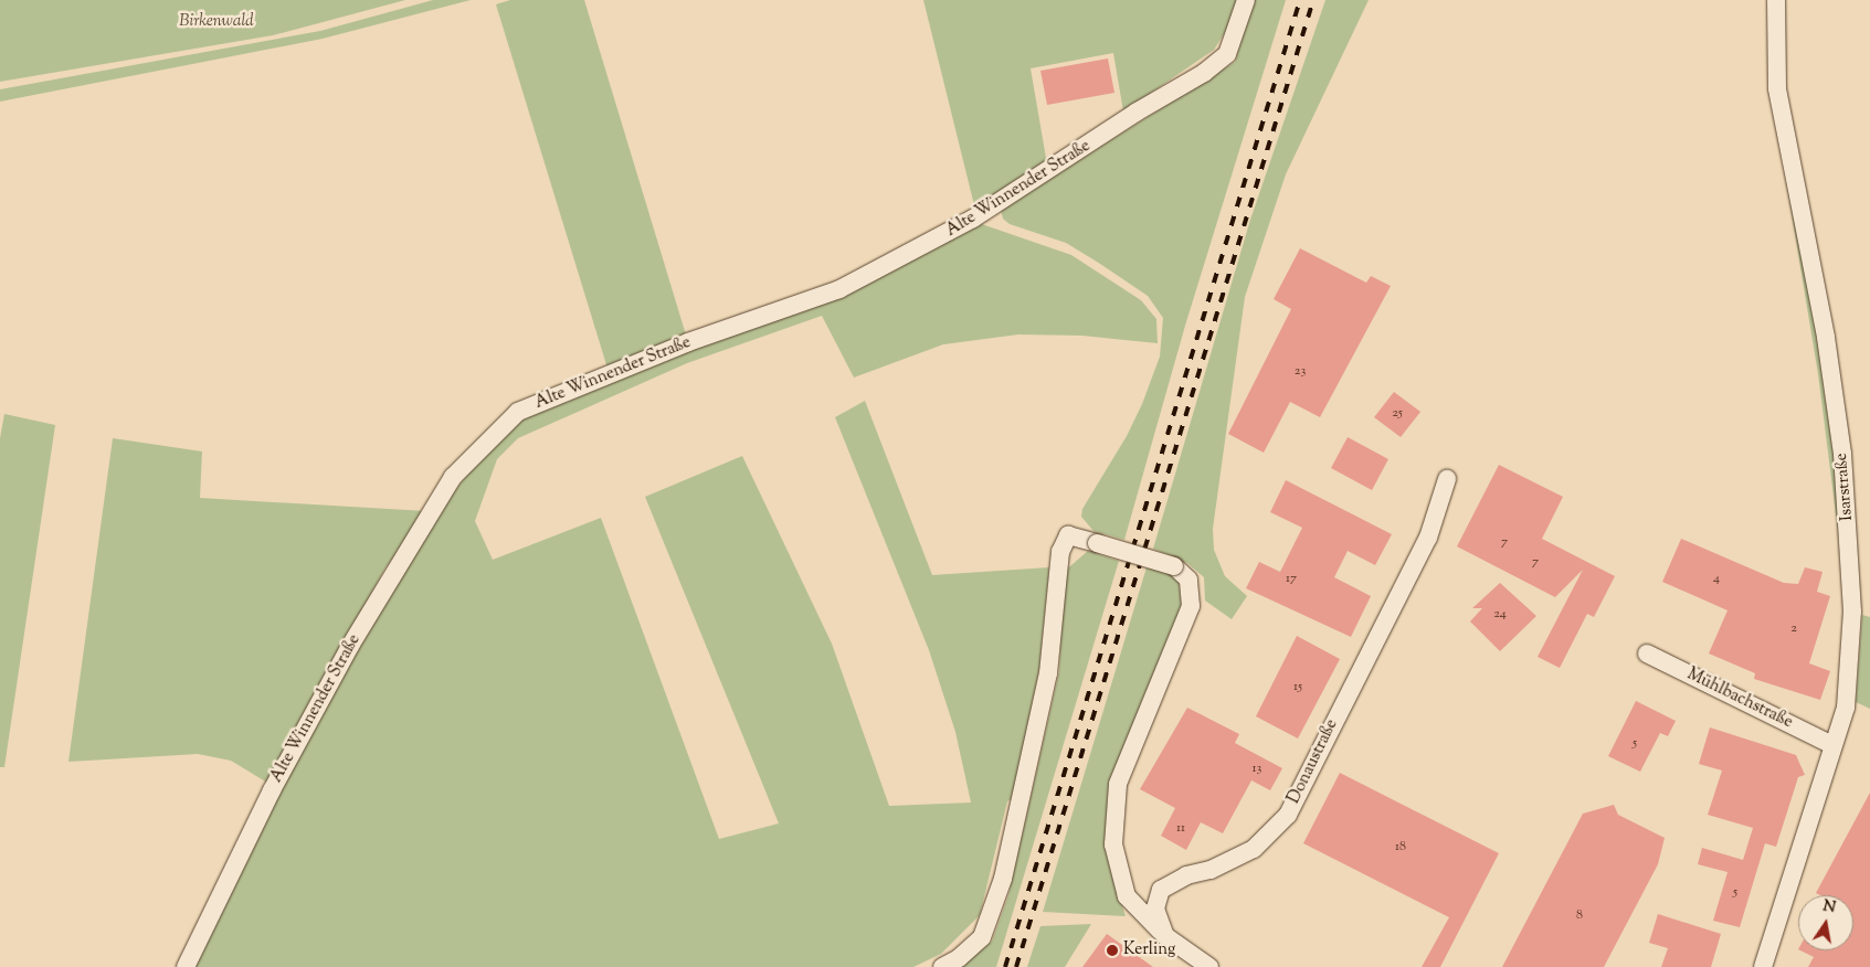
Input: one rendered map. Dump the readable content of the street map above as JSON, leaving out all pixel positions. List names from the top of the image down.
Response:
{
  "streets": {
    "street": [
      "Alte Winnender Straße",
      "Isarstraße",
      "Mühlbachstraße",
      "Donaustraße"
    ]
  },
  "crossings": [
    ["Isarstraße", "Mühlbachstraße"]
  ],
  "parks": ["Birkenwald"],
  "places": ["Kerling"],
  "house_numbers": [
    "23",
    "25",
    "7",
    "7",
    "17",
    "4",
    "24",
    "2",
    "15",
    "5",
    "13",
    "11",
    "18",
    "5",
    "8"
  ],
  "north": "top"
}
